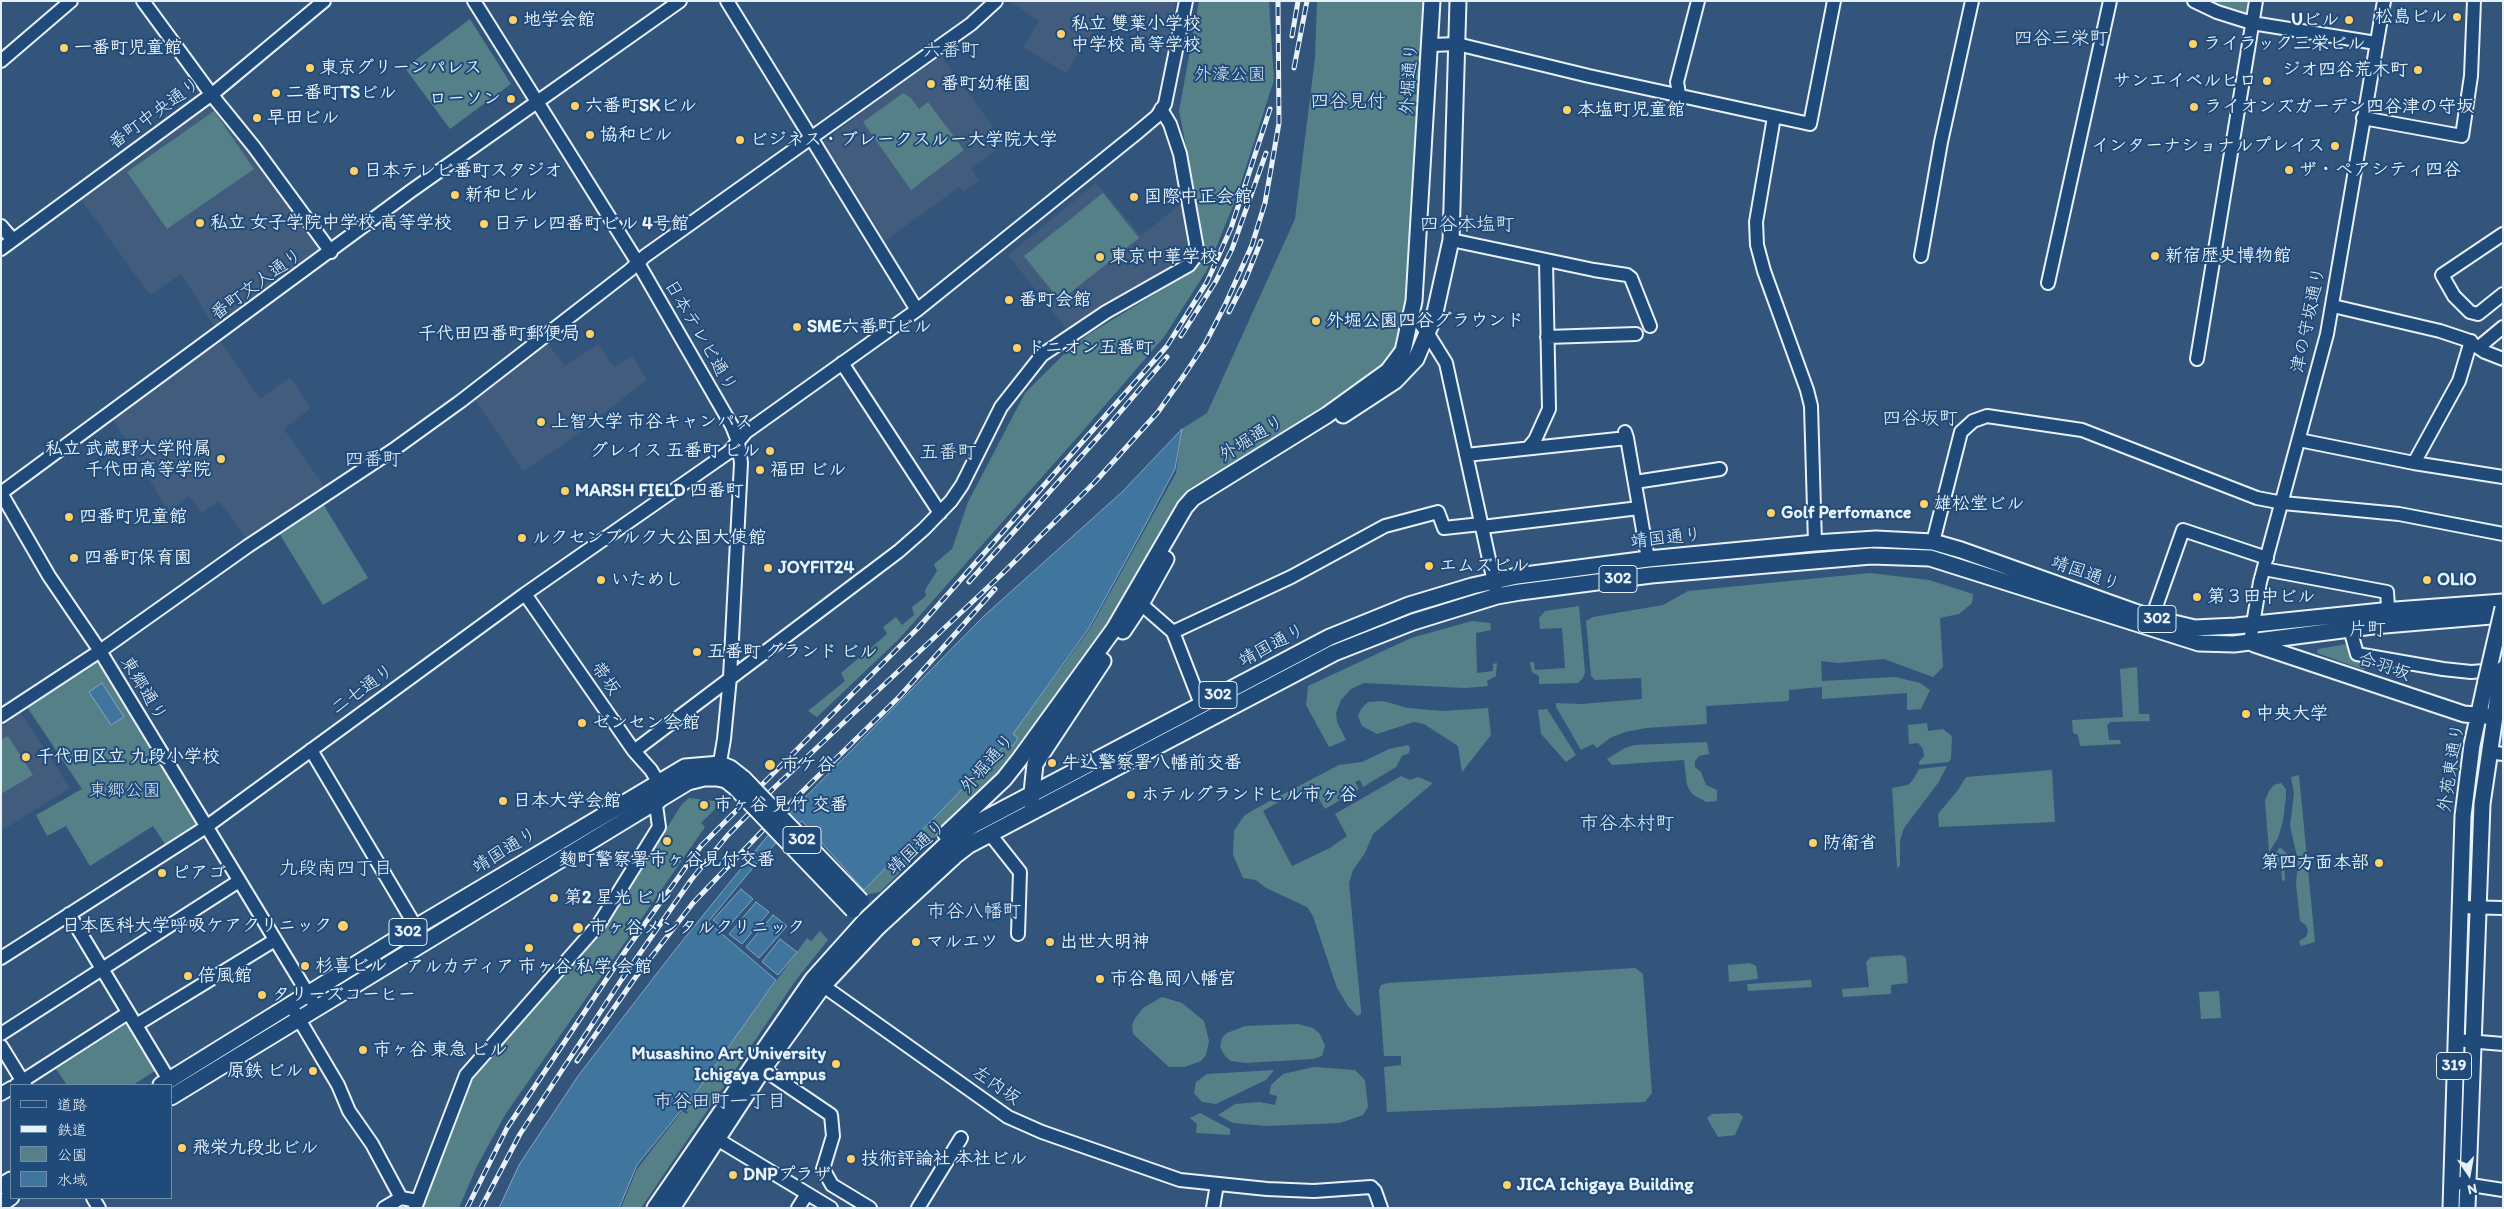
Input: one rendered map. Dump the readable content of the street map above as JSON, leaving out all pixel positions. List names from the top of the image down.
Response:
{
  "streets": {
    "main road": [
      "外堀通り",
      "靖国通り",
      "302",
      "合羽坂",
      "外苑東通り",
      "319"
    ],
    "street": [
      "番町中央通り",
      "番町文人通り",
      "津の守坂通り",
      "日本テレビ通り",
      "帯坂",
      "東郷通り",
      "二七通り",
      "左内坂"
    ]
  },
  "crossings": [
    ["外堀通り", "靖国通り"],
    ["番町文人通り", "日本テレビ通り"],
    ["番町文人通り", "東郷通り"],
    ["津の守坂通り", "靖国通り"],
    ["津の守坂通り", "合羽坂"],
    ["日本テレビ通り", "靖国通り"],
    ["日本テレビ通り", "302"],
    ["日本テレビ通り", "二七通り"],
    ["靖国通り", "302"],
    ["靖国通り", "合羽坂"],
    ["靖国通り", "帯坂"],
    ["靖国通り", "東郷通り"],
    ["302", "合羽坂"],
    ["302", "外苑東通り"],
    ["合羽坂", "外苑東通り"],
    ["帯坂", "二七通り"],
    ["東郷通り", "二七通り"]
  ],
  "districts": [
    "四谷三栄町",
    "六番町",
    "四谷見付",
    "四谷本塩町",
    "四谷坂町",
    "五番町",
    "四番町",
    "片町",
    "市谷本村町",
    "九段南四丁目",
    "市谷八幡町",
    "市谷田町一丁目"
  ],
  "parks": ["外濠公園", "東郷公園"],
  "places": [
    "松島ビル",
    "地学会館",
    "Uビル",
    "私立 雙葉小学校 中学校 高等学校",
    "ライラック三栄ビル",
    "一番町児童館",
    "東京グリーンパレス",
    "ジオ四谷荒木町",
    "サンエイベルヒロ",
    "番町幼稚園",
    "二番町TSビル",
    "ローソン",
    "六番町SKビル",
    "ライオンズガーデン四谷津の守坂",
    "本塩町児童館",
    "早田ビル",
    "協和ビル",
    "ビジネス・ブレークスルー大学院大学",
    "インターナショナルプレイス",
    "ザ・ペアシティ四谷",
    "日本テレビ番町スタジオ",
    "新和ビル",
    "国際中正会館",
    "私立 女子学院中学校 高等学校",
    "日テレ四番町ビル 4号館",
    "新宿歴史博物館",
    "東京中華学校",
    "番町会館",
    "外堀公園四谷グラウンド",
    "SME六番町ビル",
    "千代田四番町郵便局",
    "ドニオン五番町",
    "上智大学 市谷キャンパス",
    "グレイス 五番町 ビル",
    "私立 武蔵野大学附属 千代田高等学院",
    "福田 ビル",
    "MARSH FIELD 四番町",
    "雄松堂ビル",
    "Golf Perfomance",
    "四番町児童館",
    "ルクセンブルク大公国大使館",
    "四番町保育園",
    "エムズビル",
    "JOYFIT24",
    "いためし",
    "OLIO",
    "第３田中ビル",
    "五番町 グランド ビル",
    "中央大学",
    "ゼンセン会館",
    "千代田区立 九段小学校",
    "牛込警察署八幡前交番",
    "市ケ谷",
    "ホテルグランドヒル市ヶ谷",
    "日本大学会館",
    "市ヶ谷 見竹 交番",
    "麹町警察署市ヶ谷見付交番",
    "防衛省",
    "第四方面本部",
    "ピアゴ",
    "第2 星光 ビル",
    "日本医科大学呼吸ケアクリニック",
    "市ヶ谷メンタルクリニック",
    "マルエツ",
    "出世大明神",
    "アルカディア 市ヶ谷 私学 会館",
    "杉喜ビル",
    "倍風館",
    "市谷亀岡八幡宮",
    "タリーズコーヒー",
    "市ヶ谷 東急 ビル",
    "Musashino Art University Ichigaya Campus",
    "原鉄 ビル",
    "飛栄九段北ビル",
    "技術評論社 本社ビル",
    "DNPプラザ",
    "JICA Ichigaya Building"
  ],
  "legend": [
    "道路",
    "鉄道",
    "公園",
    "水域"
  ],
  "north": "bottom"
}
